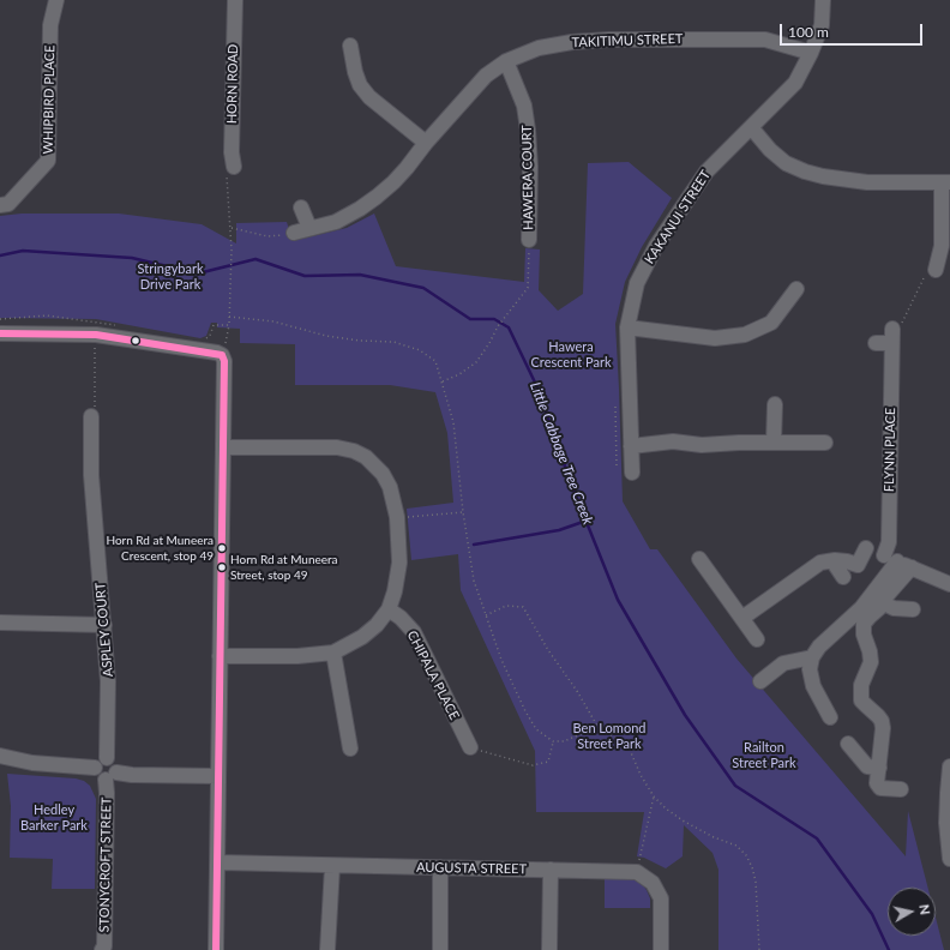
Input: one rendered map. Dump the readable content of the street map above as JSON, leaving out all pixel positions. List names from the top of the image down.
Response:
{
  "streets": {
    "street": [
      "TAKITIMU STREET",
      "HORN ROAD",
      "WHIPBIRD PLACE",
      "HAWERA COURT",
      "KAKANUI STREET",
      "FLYNN PLACE",
      "ASPLEY COURT",
      "CHIPALA PLACE",
      "STONYCROFT STREET",
      "AUGUSTA STREET"
    ]
  },
  "crossings": [
    ["TAKITIMU STREET", "HAWERA COURT"],
    ["TAKITIMU STREET", "KAKANUI STREET"],
    ["ASPLEY COURT", "STONYCROFT STREET"]
  ],
  "water": ["Little Cabbage Tree Creek"],
  "parks": [
    "Stringybark Drive Park",
    "Hawera Crescent Park",
    "Ben Lomond Street Park",
    "Railton Street Park",
    "Hedley Barker Park"
  ],
  "places": ["Horn Rd at Muneera Crescent, stop 49", "Horn Rd at Muneera Street, stop 49"],
  "scale_bar": "100 m",
  "north": "right"
}
